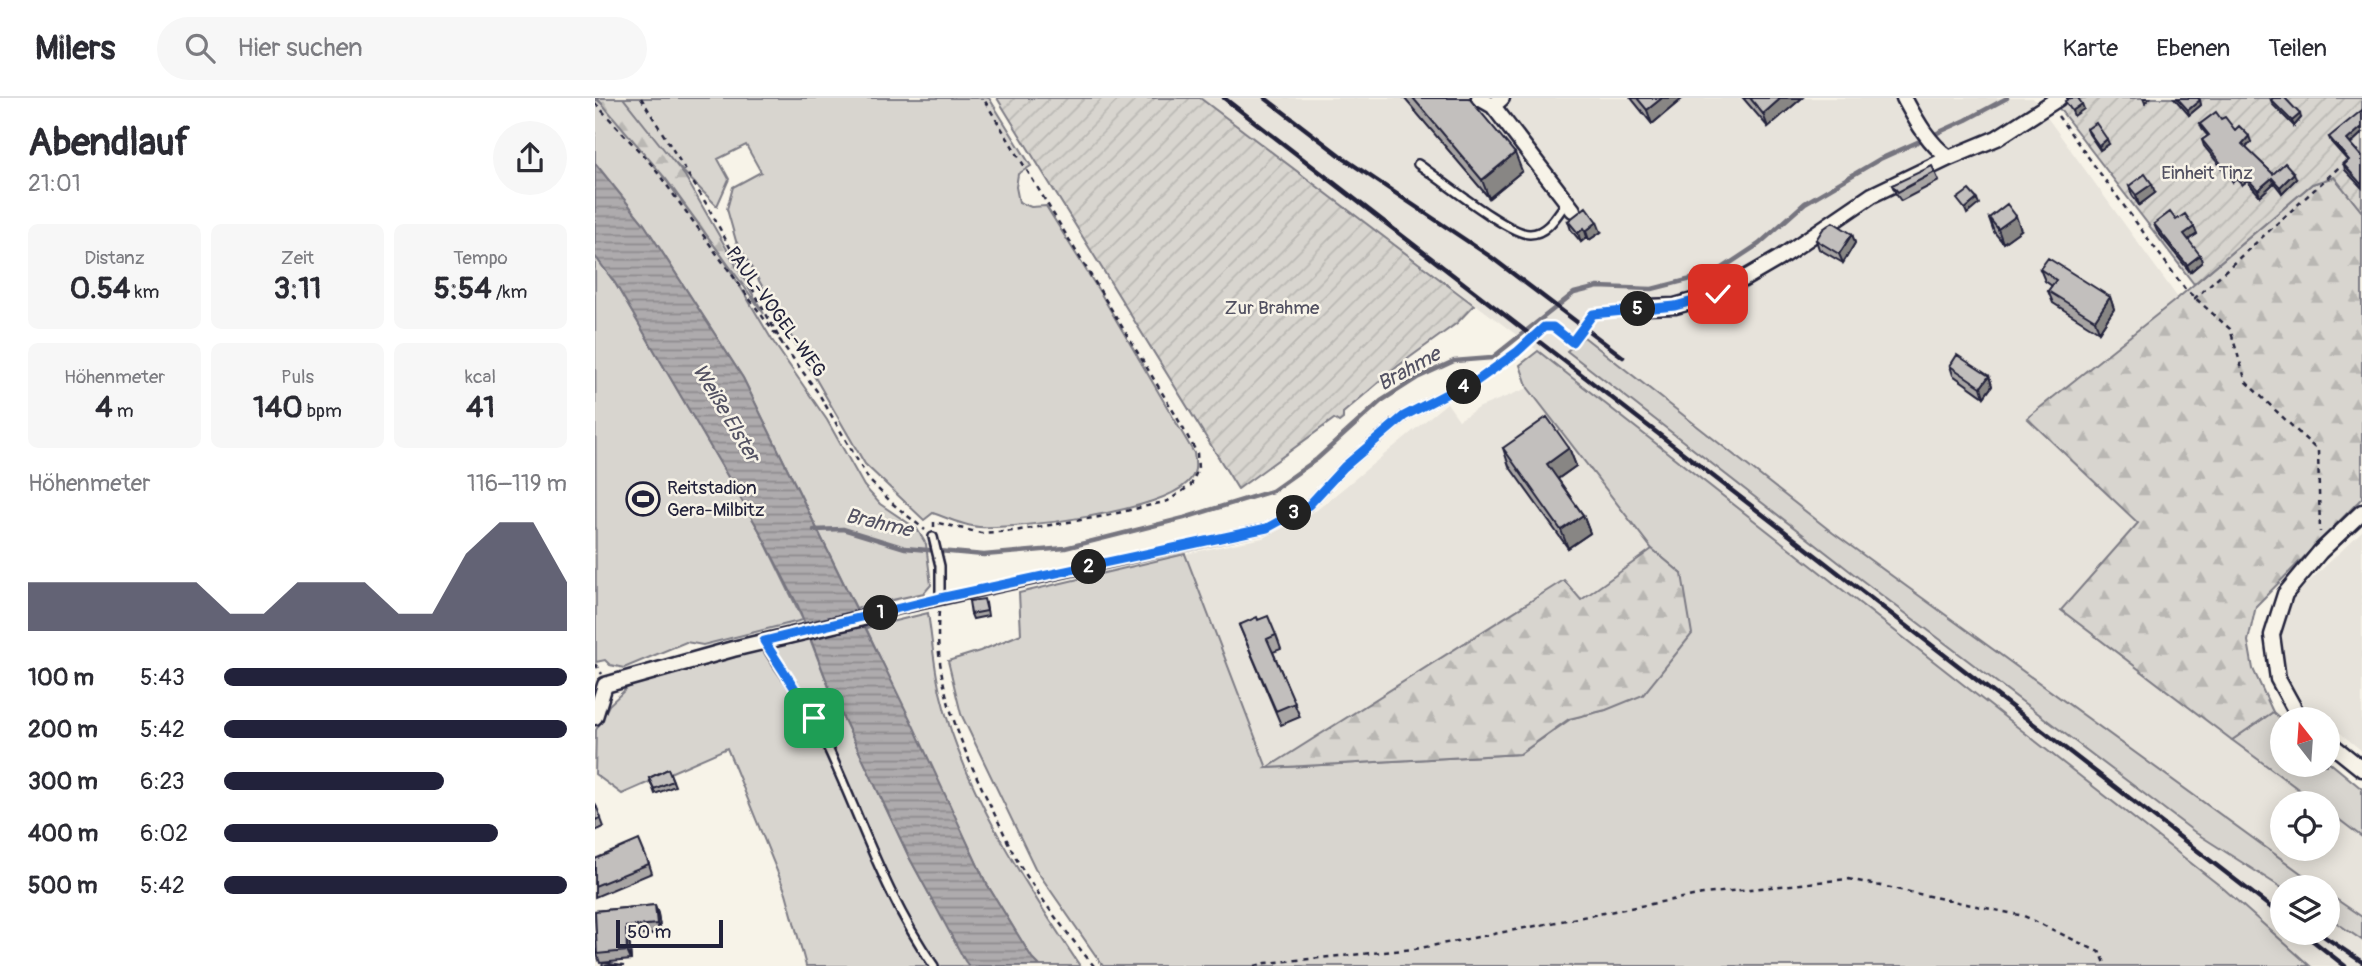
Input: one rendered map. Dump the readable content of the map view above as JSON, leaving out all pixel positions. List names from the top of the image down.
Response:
{
  "streets": {
    "path": ["PAUL-VOGEL-WEG"]
  },
  "water": ["Brahme", "Weiße Elster"],
  "parks": ["Einheit Tinz", "Zur Brahme"],
  "places": {
    "sports": ["Reitstadion Gera-Milbitz"]
  },
  "scale_bar": "50 m",
  "north": "top",
  "page": {
    "header": "Milers",
    "search": "Hier suchen",
    "nav": ["Karte", "Ebenen", "Teilen"],
    "heading": ["Abendlauf", "21:01"],
    "stats": [
      ["Distanz", "0.54 km"],
      ["Zeit", "3:11"],
      ["Tempo", "5:54 /km"],
      ["Höhenmeter", "4 m"],
      ["Puls", "140 bpm"],
      ["kcal", "41"]
    ],
    "pins": [
      "5",
      "4",
      "3",
      "2",
      "1"
    ],
    "chart": ["Höhenmeter", "116–119 m"],
    "list": [
      {
        "name": "100 m",
        "note": "5:43"
      },
      {
        "name": "200 m",
        "note": "5:42"
      },
      {
        "name": "300 m",
        "note": "6:23"
      },
      {
        "name": "400 m",
        "note": "6:02"
      },
      {
        "name": "500 m",
        "note": "5:42"
      }
    ],
    "scale": "50 m"
  }
}
